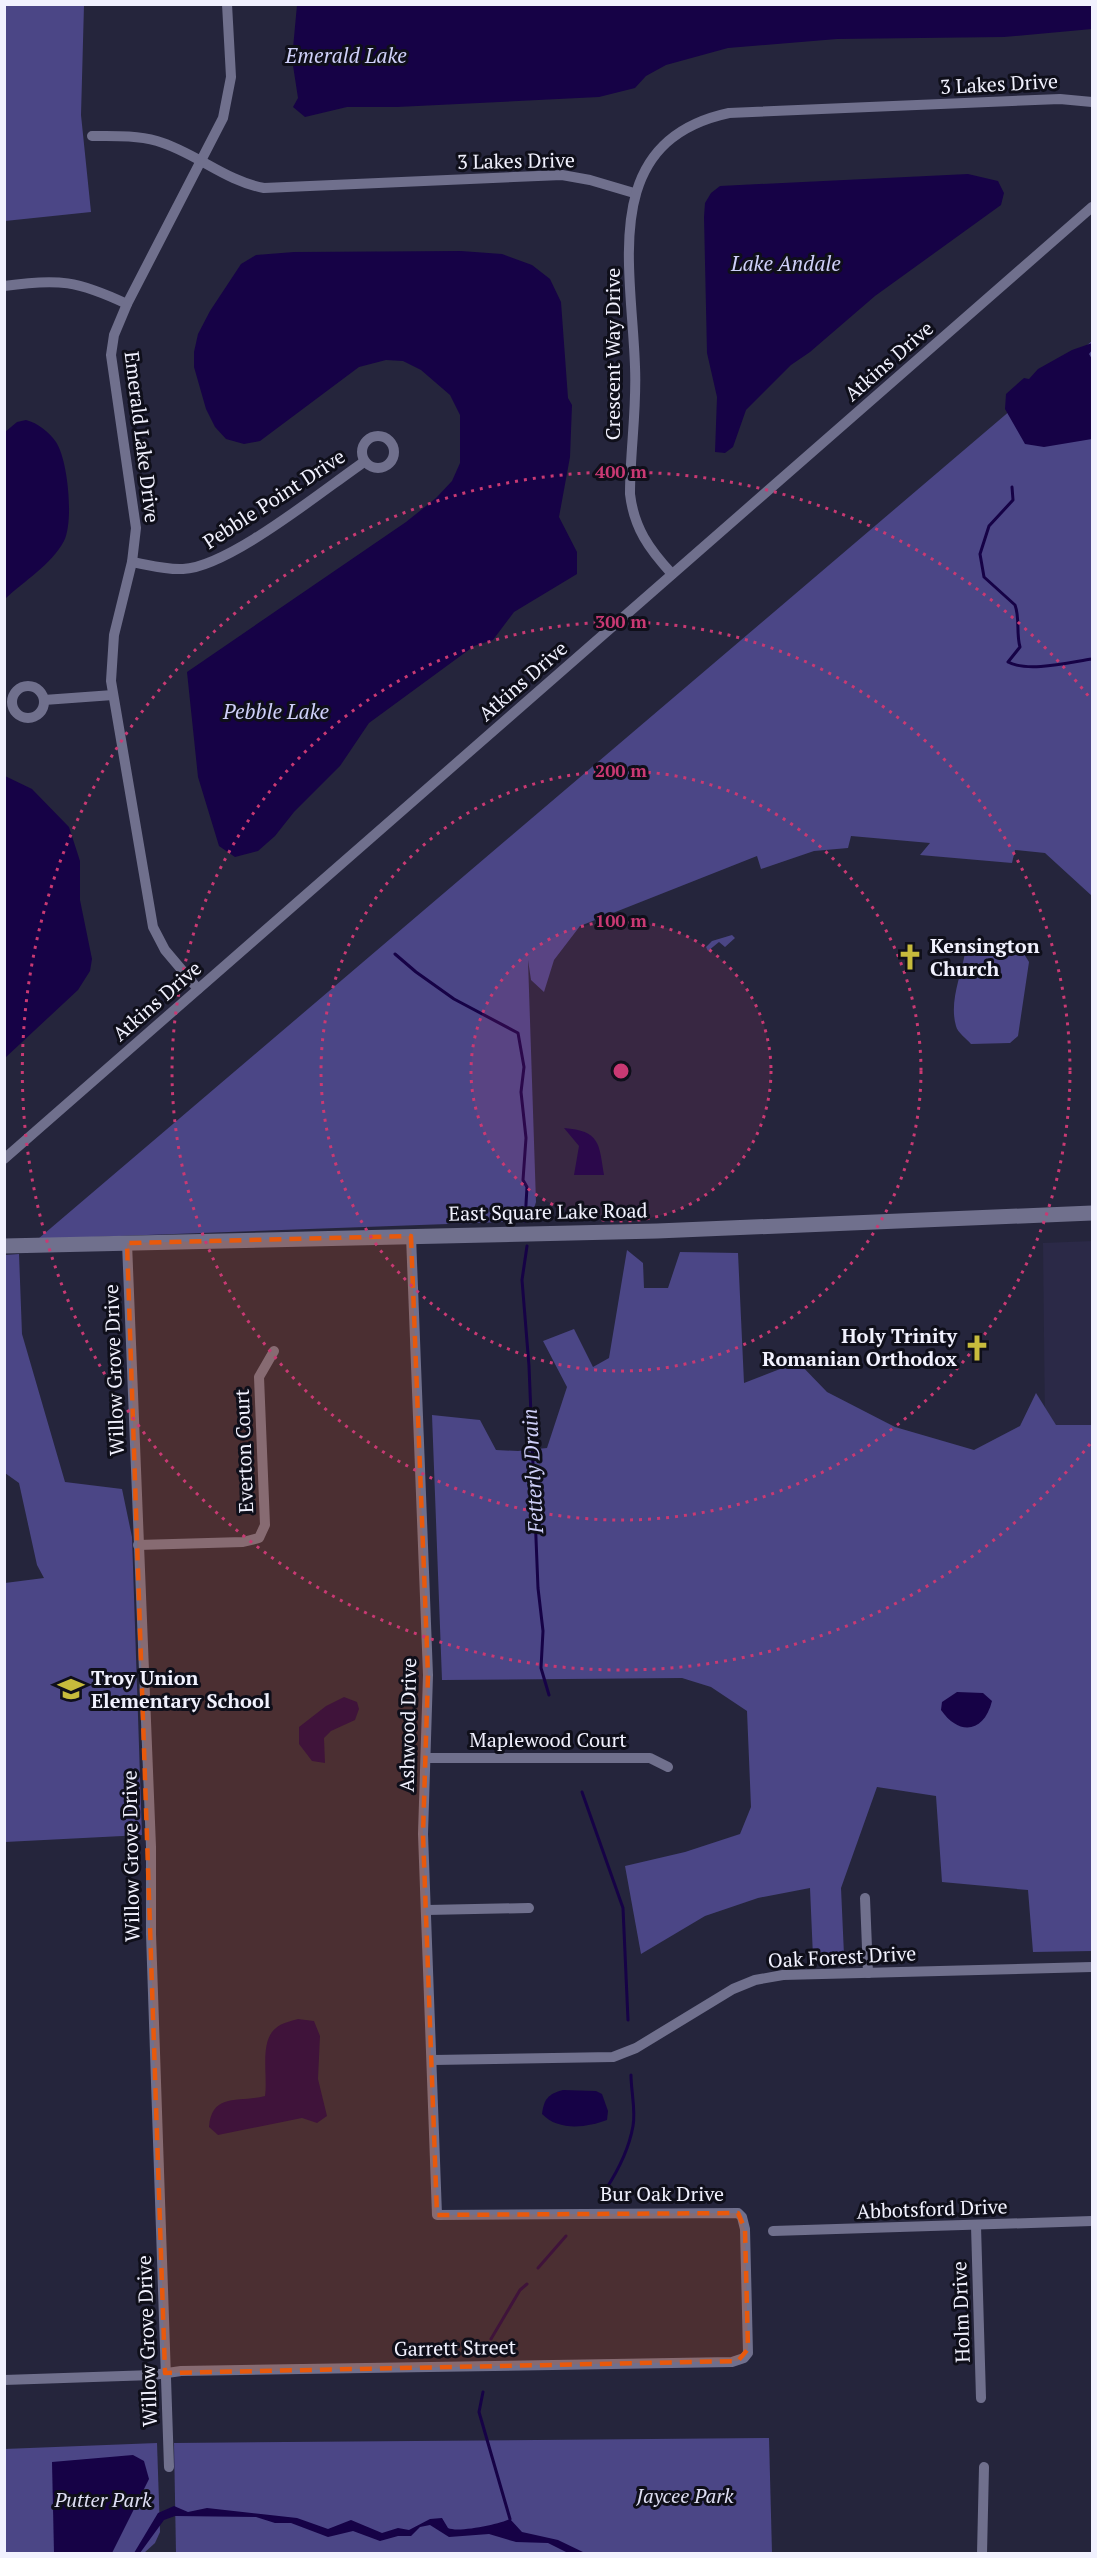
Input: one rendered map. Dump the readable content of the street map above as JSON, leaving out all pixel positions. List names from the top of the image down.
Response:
{
  "streets": {
    "main road": ["East Square Lake Road"],
    "street": [
      "3 Lakes Drive",
      "Crescent Way Drive",
      "Atkins Drive",
      "Emerald Lake Drive",
      "Pebble Point Drive",
      "Willow Grove Drive",
      "Everton Court",
      "Ashwood Drive",
      "Maplewood Court",
      "Oak Forest Drive",
      "Bur Oak Drive",
      "Abbotsford Drive",
      "Holm Drive",
      "Garrett Street"
    ]
  },
  "crossings": [
    ["3 Lakes Drive", "Crescent Way Drive"],
    ["3 Lakes Drive", "Emerald Lake Drive"],
    ["Crescent Way Drive", "Atkins Drive"],
    ["Atkins Drive", "Emerald Lake Drive"],
    ["Emerald Lake Drive", "Pebble Point Drive"],
    ["East Square Lake Road", "Willow Grove Drive"],
    ["East Square Lake Road", "Ashwood Drive"],
    ["Willow Grove Drive", "Everton Court"],
    ["Willow Grove Drive", "Garrett Street"],
    ["Ashwood Drive", "Maplewood Court"],
    ["Ashwood Drive", "Oak Forest Drive"],
    ["Ashwood Drive", "Bur Oak Drive"],
    ["Bur Oak Drive", "Garrett Street"],
    ["Abbotsford Drive", "Holm Drive"]
  ],
  "water": [
    "Emerald Lake",
    "Lake Andale",
    "Pebble Lake",
    "Fetterly Drain"
  ],
  "parks": ["Jaycee Park", "Putter Park"],
  "places": {
    "church": ["Kensington Church", "Holy Trinity Romanian Orthodox"],
    "school or university": ["Troy Union Elementary School"]
  },
  "rings": [
    "400 m",
    "300 m",
    "200 m",
    "100 m"
  ]
}
